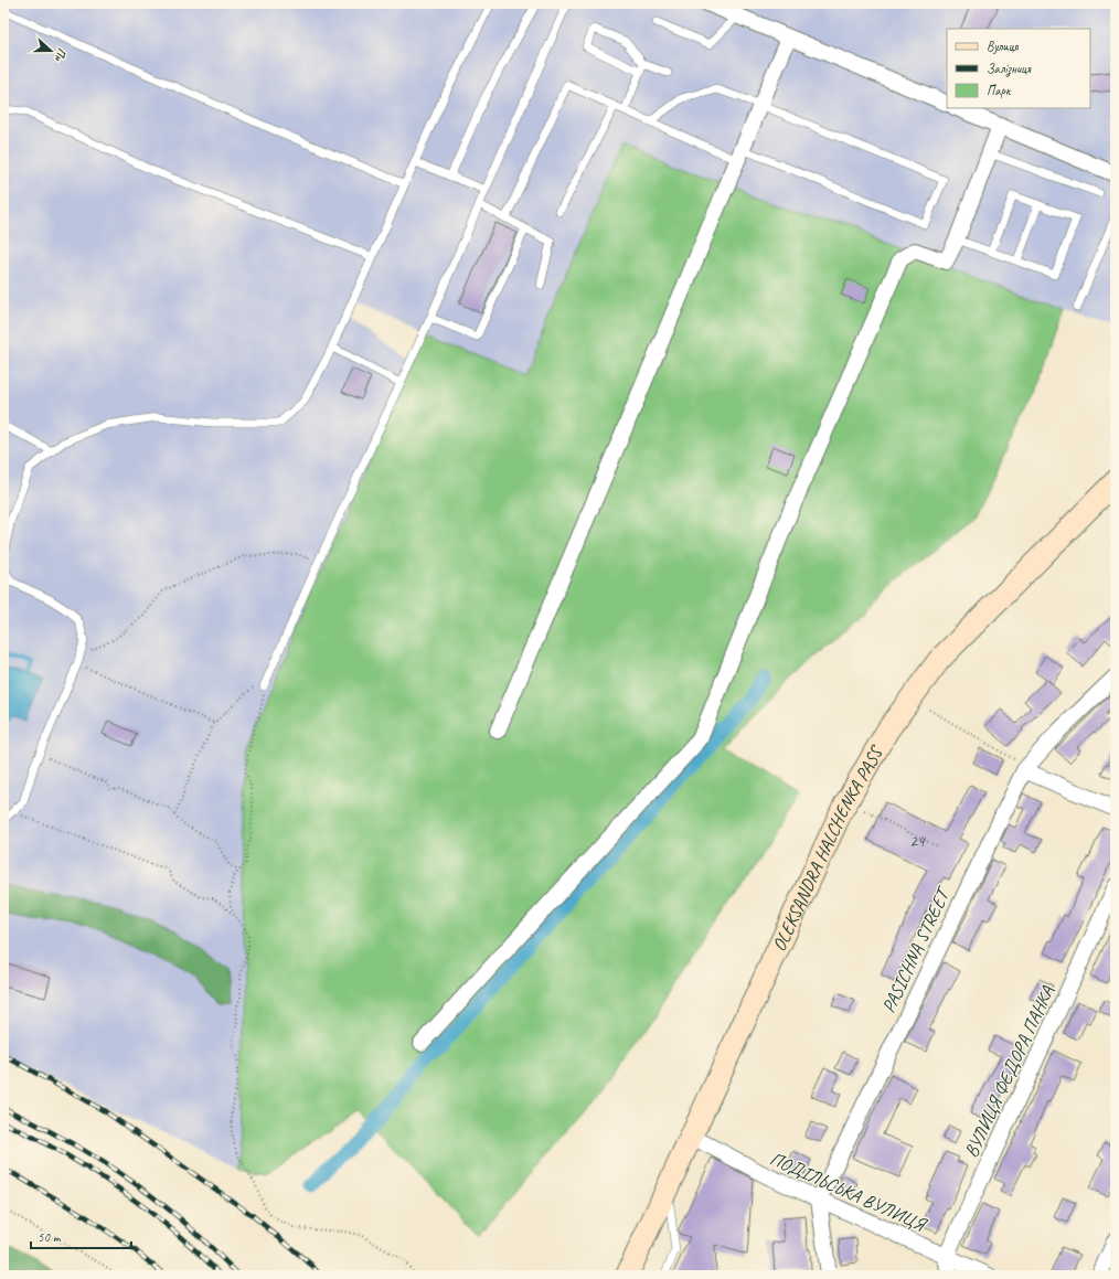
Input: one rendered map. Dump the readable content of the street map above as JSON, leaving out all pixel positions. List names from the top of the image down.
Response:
{
  "streets": {
    "main road": ["OLEKSANDRA HALCHENKA PASS"],
    "street": ["PASICHNA STREET", "ВУЛИЦЯ ФЕДОРА ПАНКА", "ПОДІЛЬСЬКА ВУЛИЦЯ"]
  },
  "crossings": [
    ["OLEKSANDRA HALCHENKA PASS", "ПОДІЛЬСЬКА ВУЛИЦЯ"],
    ["PASICHNA STREET", "ПОДІЛЬСЬКА ВУЛИЦЯ"],
    ["ВУЛИЦЯ ФЕДОРА ПАНКА", "ПОДІЛЬСЬКА ВУЛИЦЯ"]
  ],
  "house_numbers": ["24"],
  "legend": ["Вулиця", "Залізниця", "Парк"],
  "scale_bar": "50 m",
  "north": "right"
}
